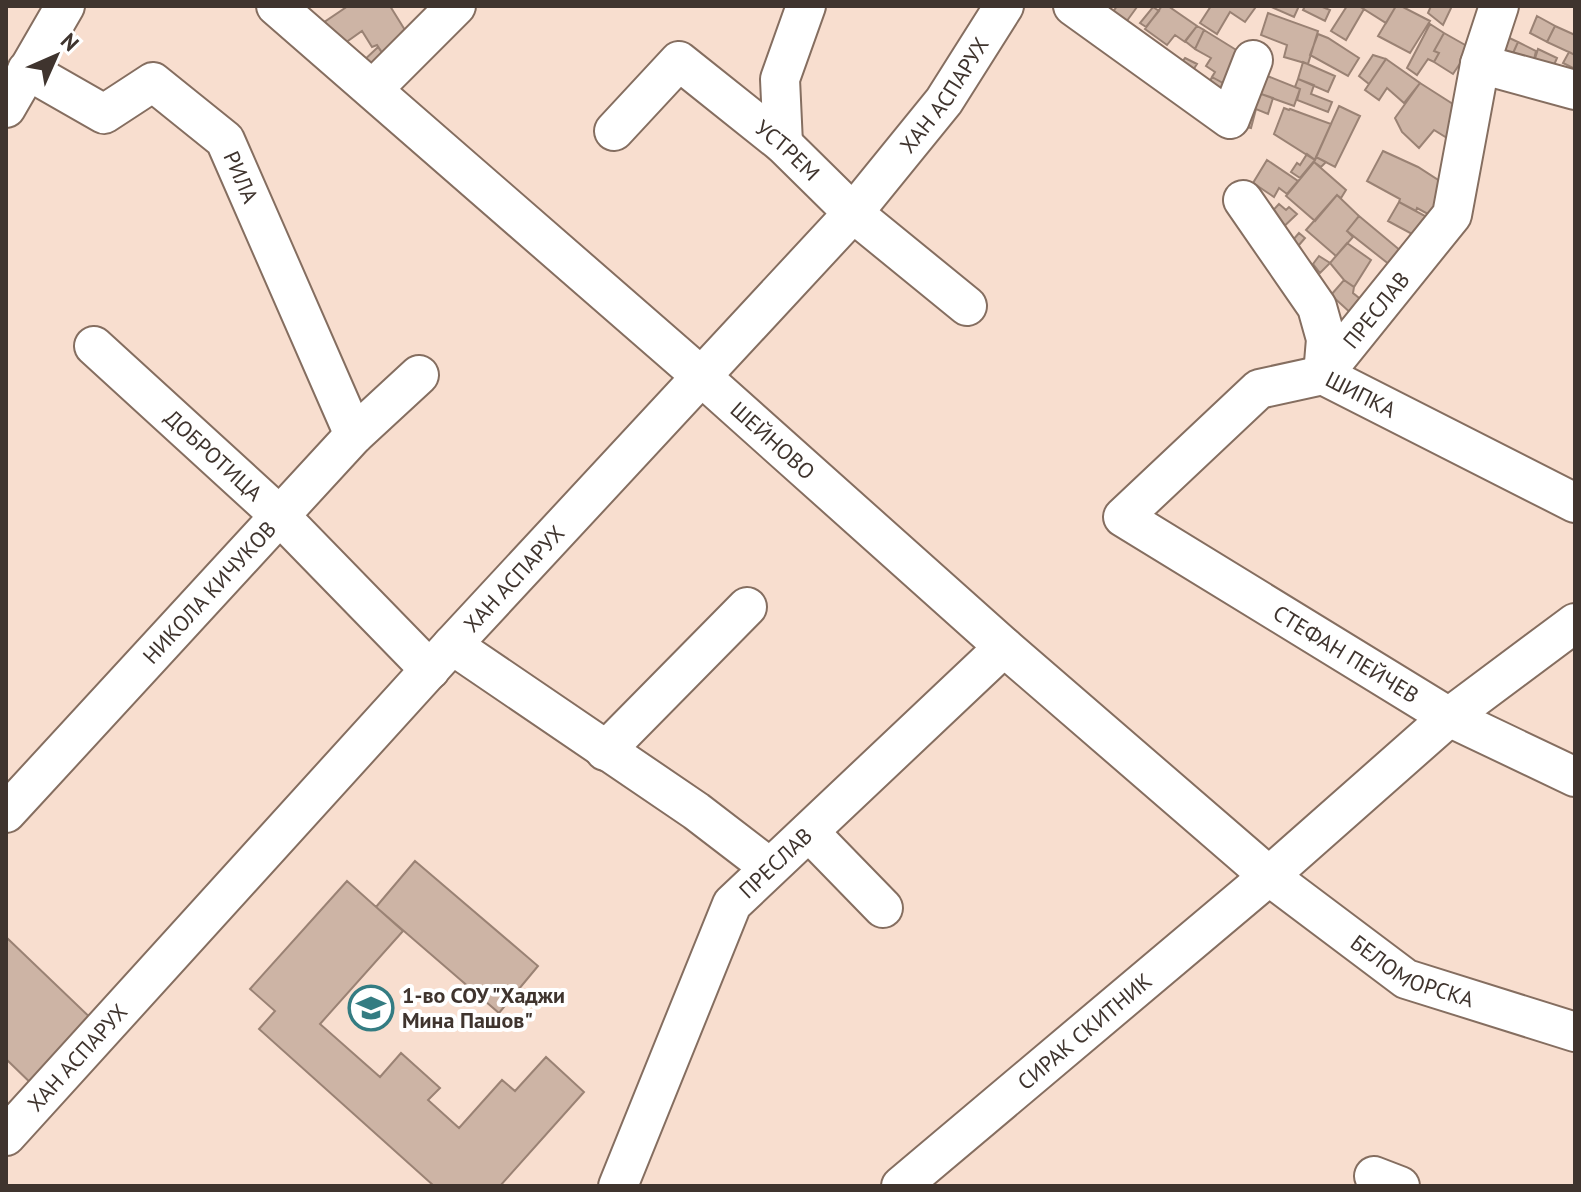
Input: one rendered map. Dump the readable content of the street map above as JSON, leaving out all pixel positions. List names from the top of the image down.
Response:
{
  "streets": {
    "street": [
      "ХАН АСПАРУХ",
      "УСТРЕМ",
      "РИЛА",
      "ПРЕСЛАВ",
      "ШИПКА",
      "ШЕЙНОВО",
      "ДОБРОТИЦА",
      "НИКОЛА КИЧУКОВ",
      "СТЕФАН ПЕЙЧЕВ",
      "БЕЛОМОРСКА",
      "СИРАК СКИТНИК"
    ]
  },
  "crossings": [
    ["ХАН АСПАРУХ", "УСТРЕМ"],
    ["ХАН АСПАРУХ", "ШЕЙНОВО"],
    ["ХАН АСПАРУХ", "ДОБРОТИЦА"],
    ["РИЛА", "НИКОЛА КИЧУКОВ"],
    ["ПРЕСЛАВ", "ШИПКА"],
    ["ПРЕСЛАВ", "ШЕЙНОВО"],
    ["ПРЕСЛАВ", "ДОБРОТИЦА"],
    ["ПРЕСЛАВ", "СТЕФАН ПЕЙЧЕВ"],
    ["ШИПКА", "СТЕФАН ПЕЙЧЕВ"],
    ["ШЕЙНОВО", "БЕЛОМОРСКА"],
    ["ШЕЙНОВО", "СИРАК СКИТНИК"],
    ["ДОБРОТИЦА", "НИКОЛА КИЧУКОВ"],
    ["СТЕФАН ПЕЙЧЕВ", "СИРАК СКИТНИК"],
    ["БЕЛОМОРСКА", "СИРАК СКИТНИК"]
  ],
  "places": {
    "school or university": ["1-во СОУ \"Хаджи Мина Пашов\""]
  },
  "north": "top right"
}
